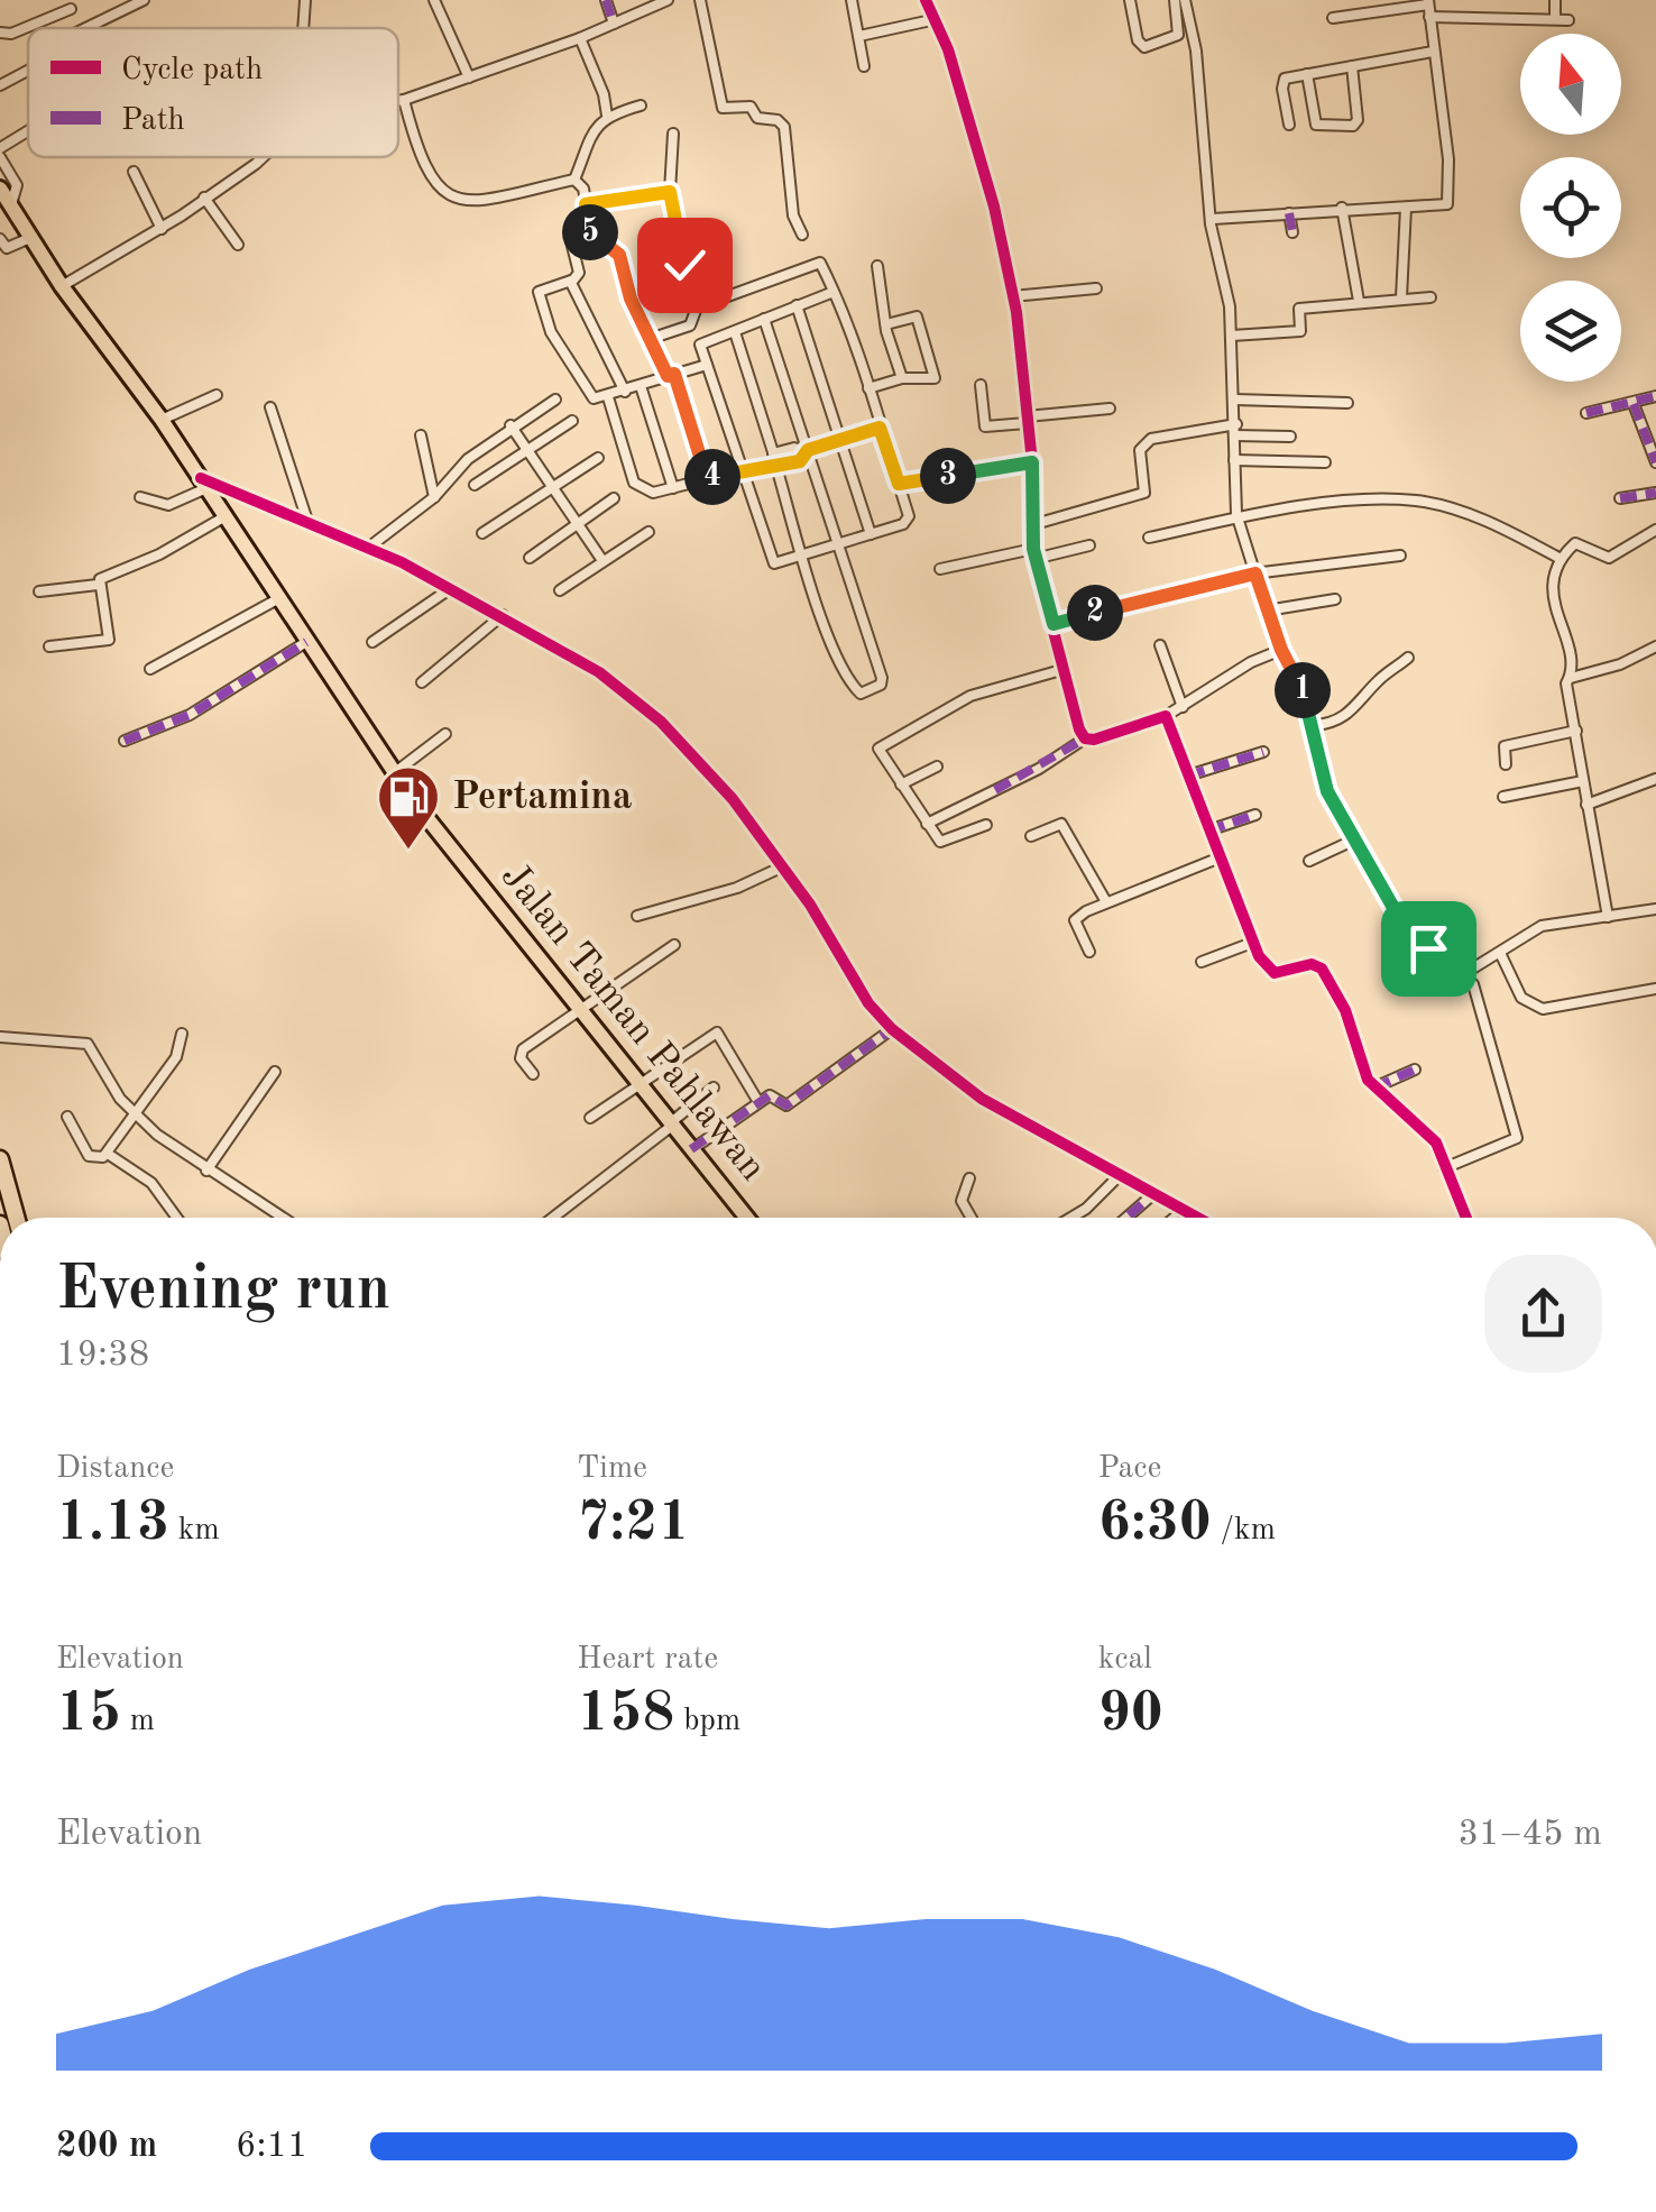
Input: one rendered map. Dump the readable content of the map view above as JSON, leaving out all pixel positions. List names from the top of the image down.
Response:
{
  "streets": {
    "main road": ["Jalan Taman Pahlawan"]
  },
  "places": {
    "fuel station": ["Pertamina"]
  },
  "legend": ["Cycle path", "Path"],
  "north": "top",
  "page": {
    "pins": [
      "5",
      "3",
      "4",
      "2",
      "1"
    ],
    "heading": ["Evening run", "19:38"],
    "stats": [
      ["Distance", "1.13 km"],
      ["Time", "7:21"],
      ["Pace", "6:30 /km"],
      ["Elevation", "15 m"],
      ["Heart rate", "158 bpm"],
      ["kcal", "90"]
    ],
    "chart": ["Elevation", "31–45 m"],
    "list": [
      {
        "name": "200 m",
        "note": "6:11"
      }
    ]
  }
}
